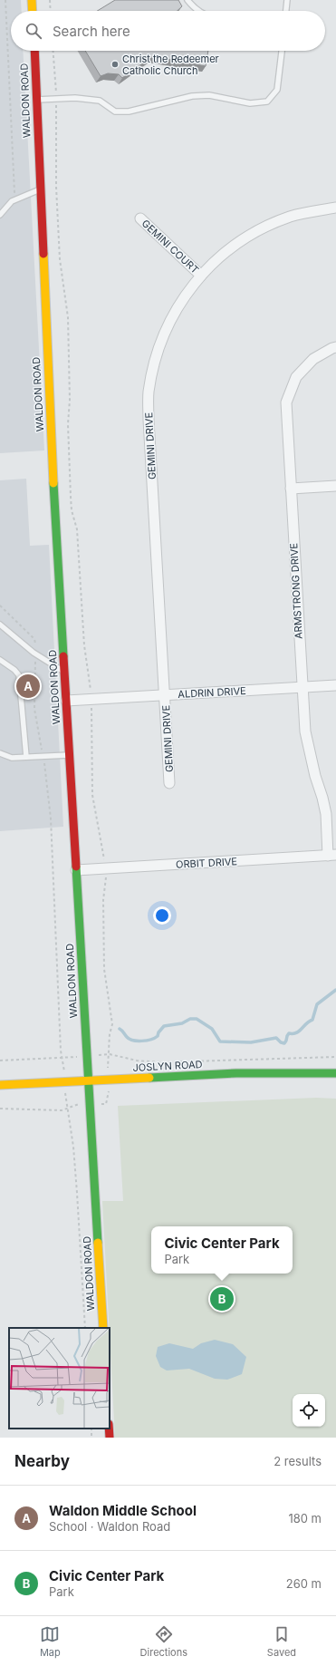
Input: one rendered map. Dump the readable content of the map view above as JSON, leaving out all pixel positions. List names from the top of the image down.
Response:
{
  "streets": {
    "street": [
      "WALDON ROAD",
      "GEMINI COURT",
      "GEMINI DRIVE",
      "ARMSTRONG DRIVE",
      "ALDRIN DRIVE",
      "ORBIT DRIVE",
      "JOSLYN ROAD"
    ]
  },
  "crossings": [
    ["WALDON ROAD", "ALDRIN DRIVE"],
    ["WALDON ROAD", "ORBIT DRIVE"],
    ["WALDON ROAD", "JOSLYN ROAD"],
    ["GEMINI COURT", "GEMINI DRIVE"],
    ["GEMINI DRIVE", "ALDRIN DRIVE"],
    ["ARMSTRONG DRIVE", "ALDRIN DRIVE"],
    ["ARMSTRONG DRIVE", "ORBIT DRIVE"]
  ],
  "places": ["Christ the Redeemer Catholic Church"],
  "page": {
    "search": "Search here",
    "pins": ["A", "B"],
    "popup": ["Civic Center Park", "Park"],
    "heading": ["Nearby", "2 results"],
    "list": [
      {
        "mark": "A",
        "name": "Waldon Middle School",
        "note": "School · Waldon Road",
        "value": "180 m"
      },
      {
        "mark": "B",
        "name": "Civic Center Park",
        "note": "Park",
        "value": "260 m"
      }
    ],
    "nav": ["Map", "Directions", "Saved"]
  }
}
